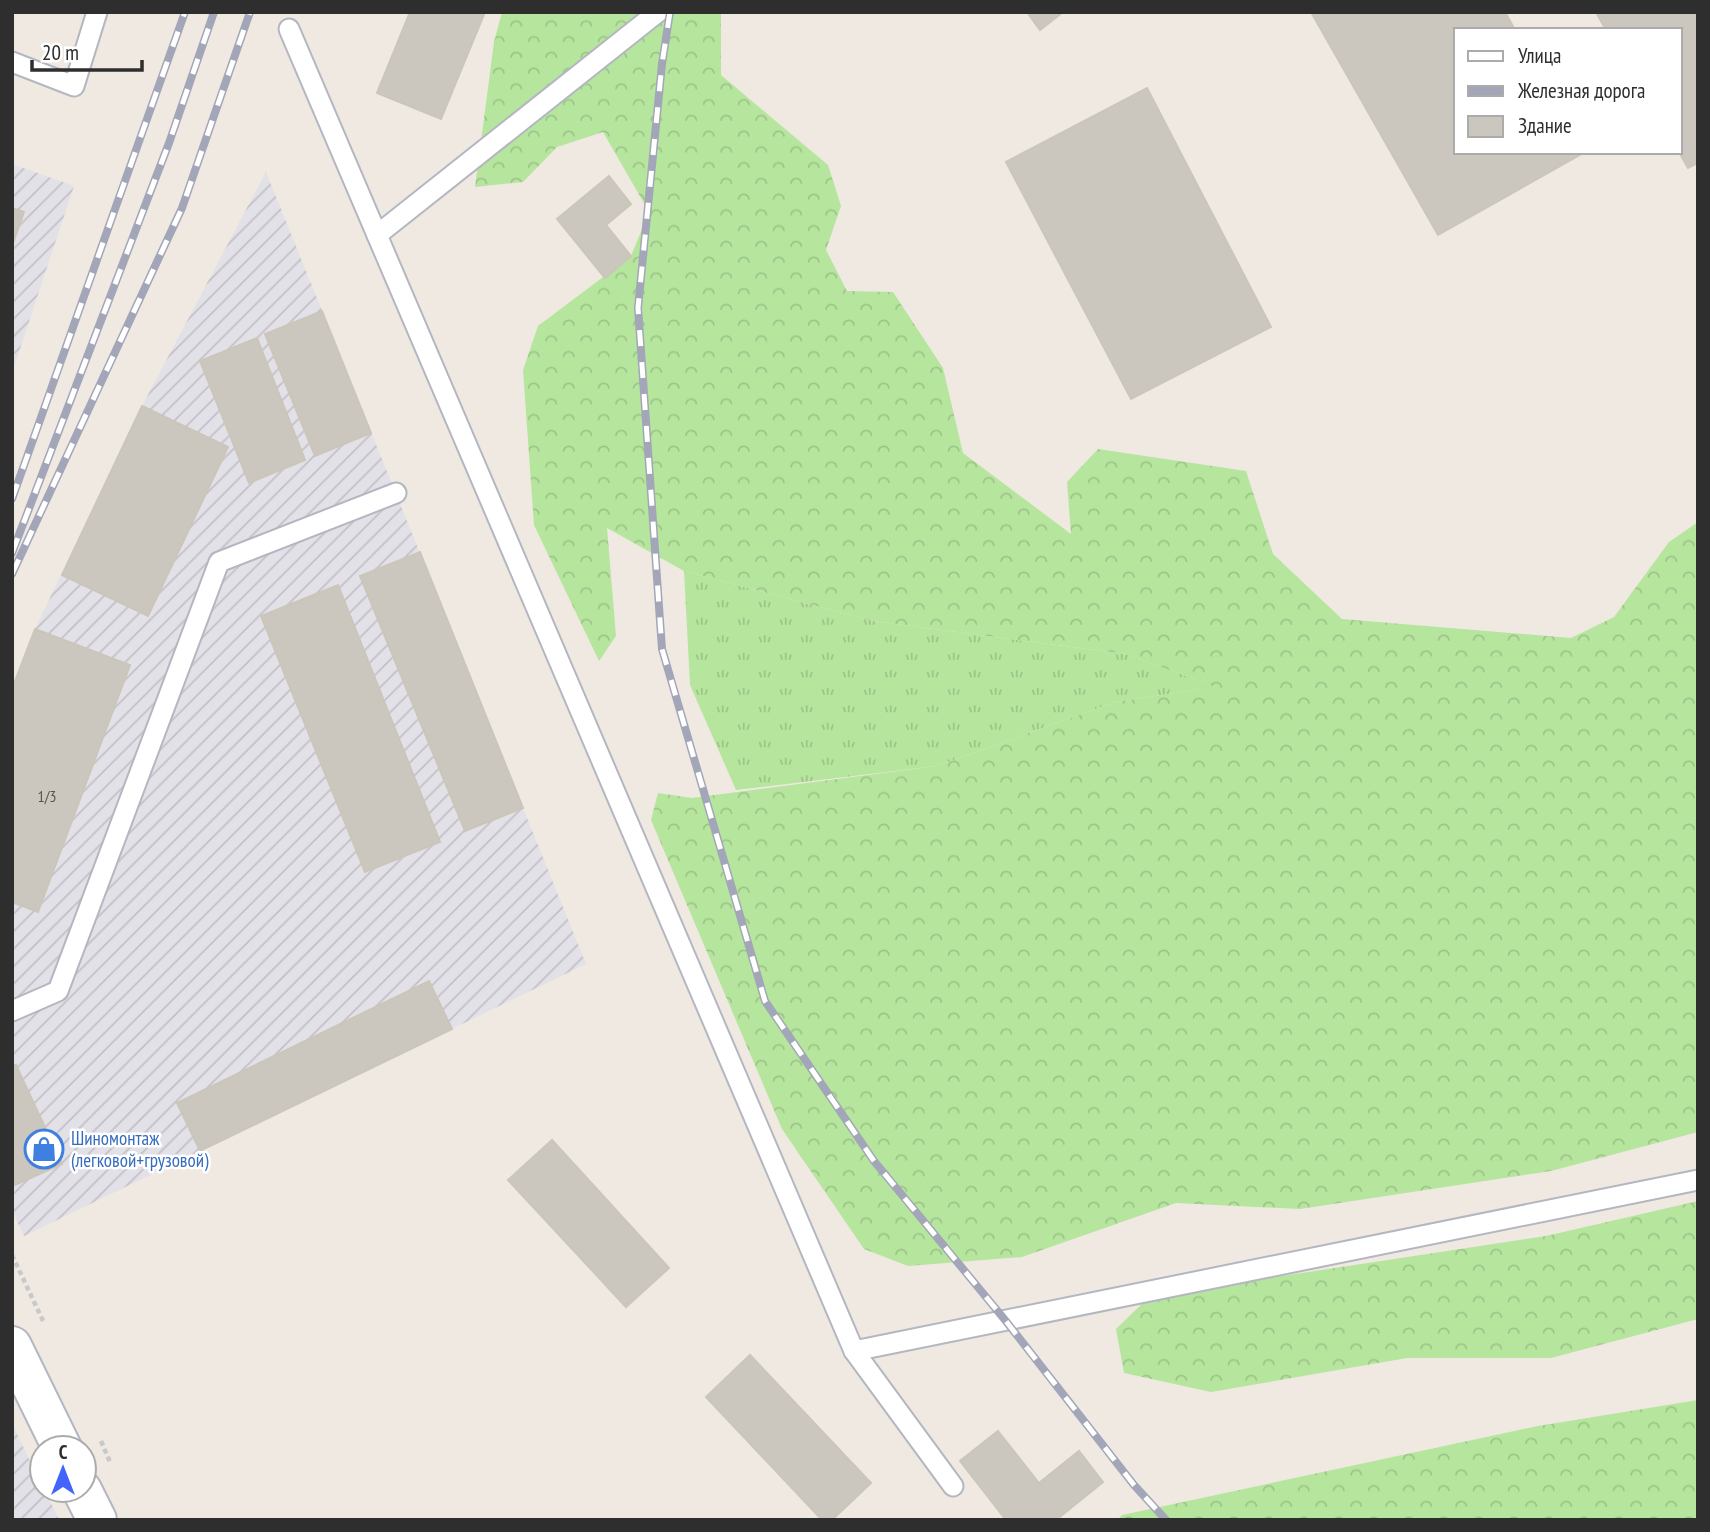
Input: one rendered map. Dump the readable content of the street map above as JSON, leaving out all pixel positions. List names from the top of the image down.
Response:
{
  "places": {
    "shop": ["Шиномонтаж (легковой+грузовой)"]
  },
  "house_numbers": ["1/3"],
  "legend": ["Улица", "Железная дорога", "Здание"],
  "scale_bar": "20 m",
  "north": "top"
}
